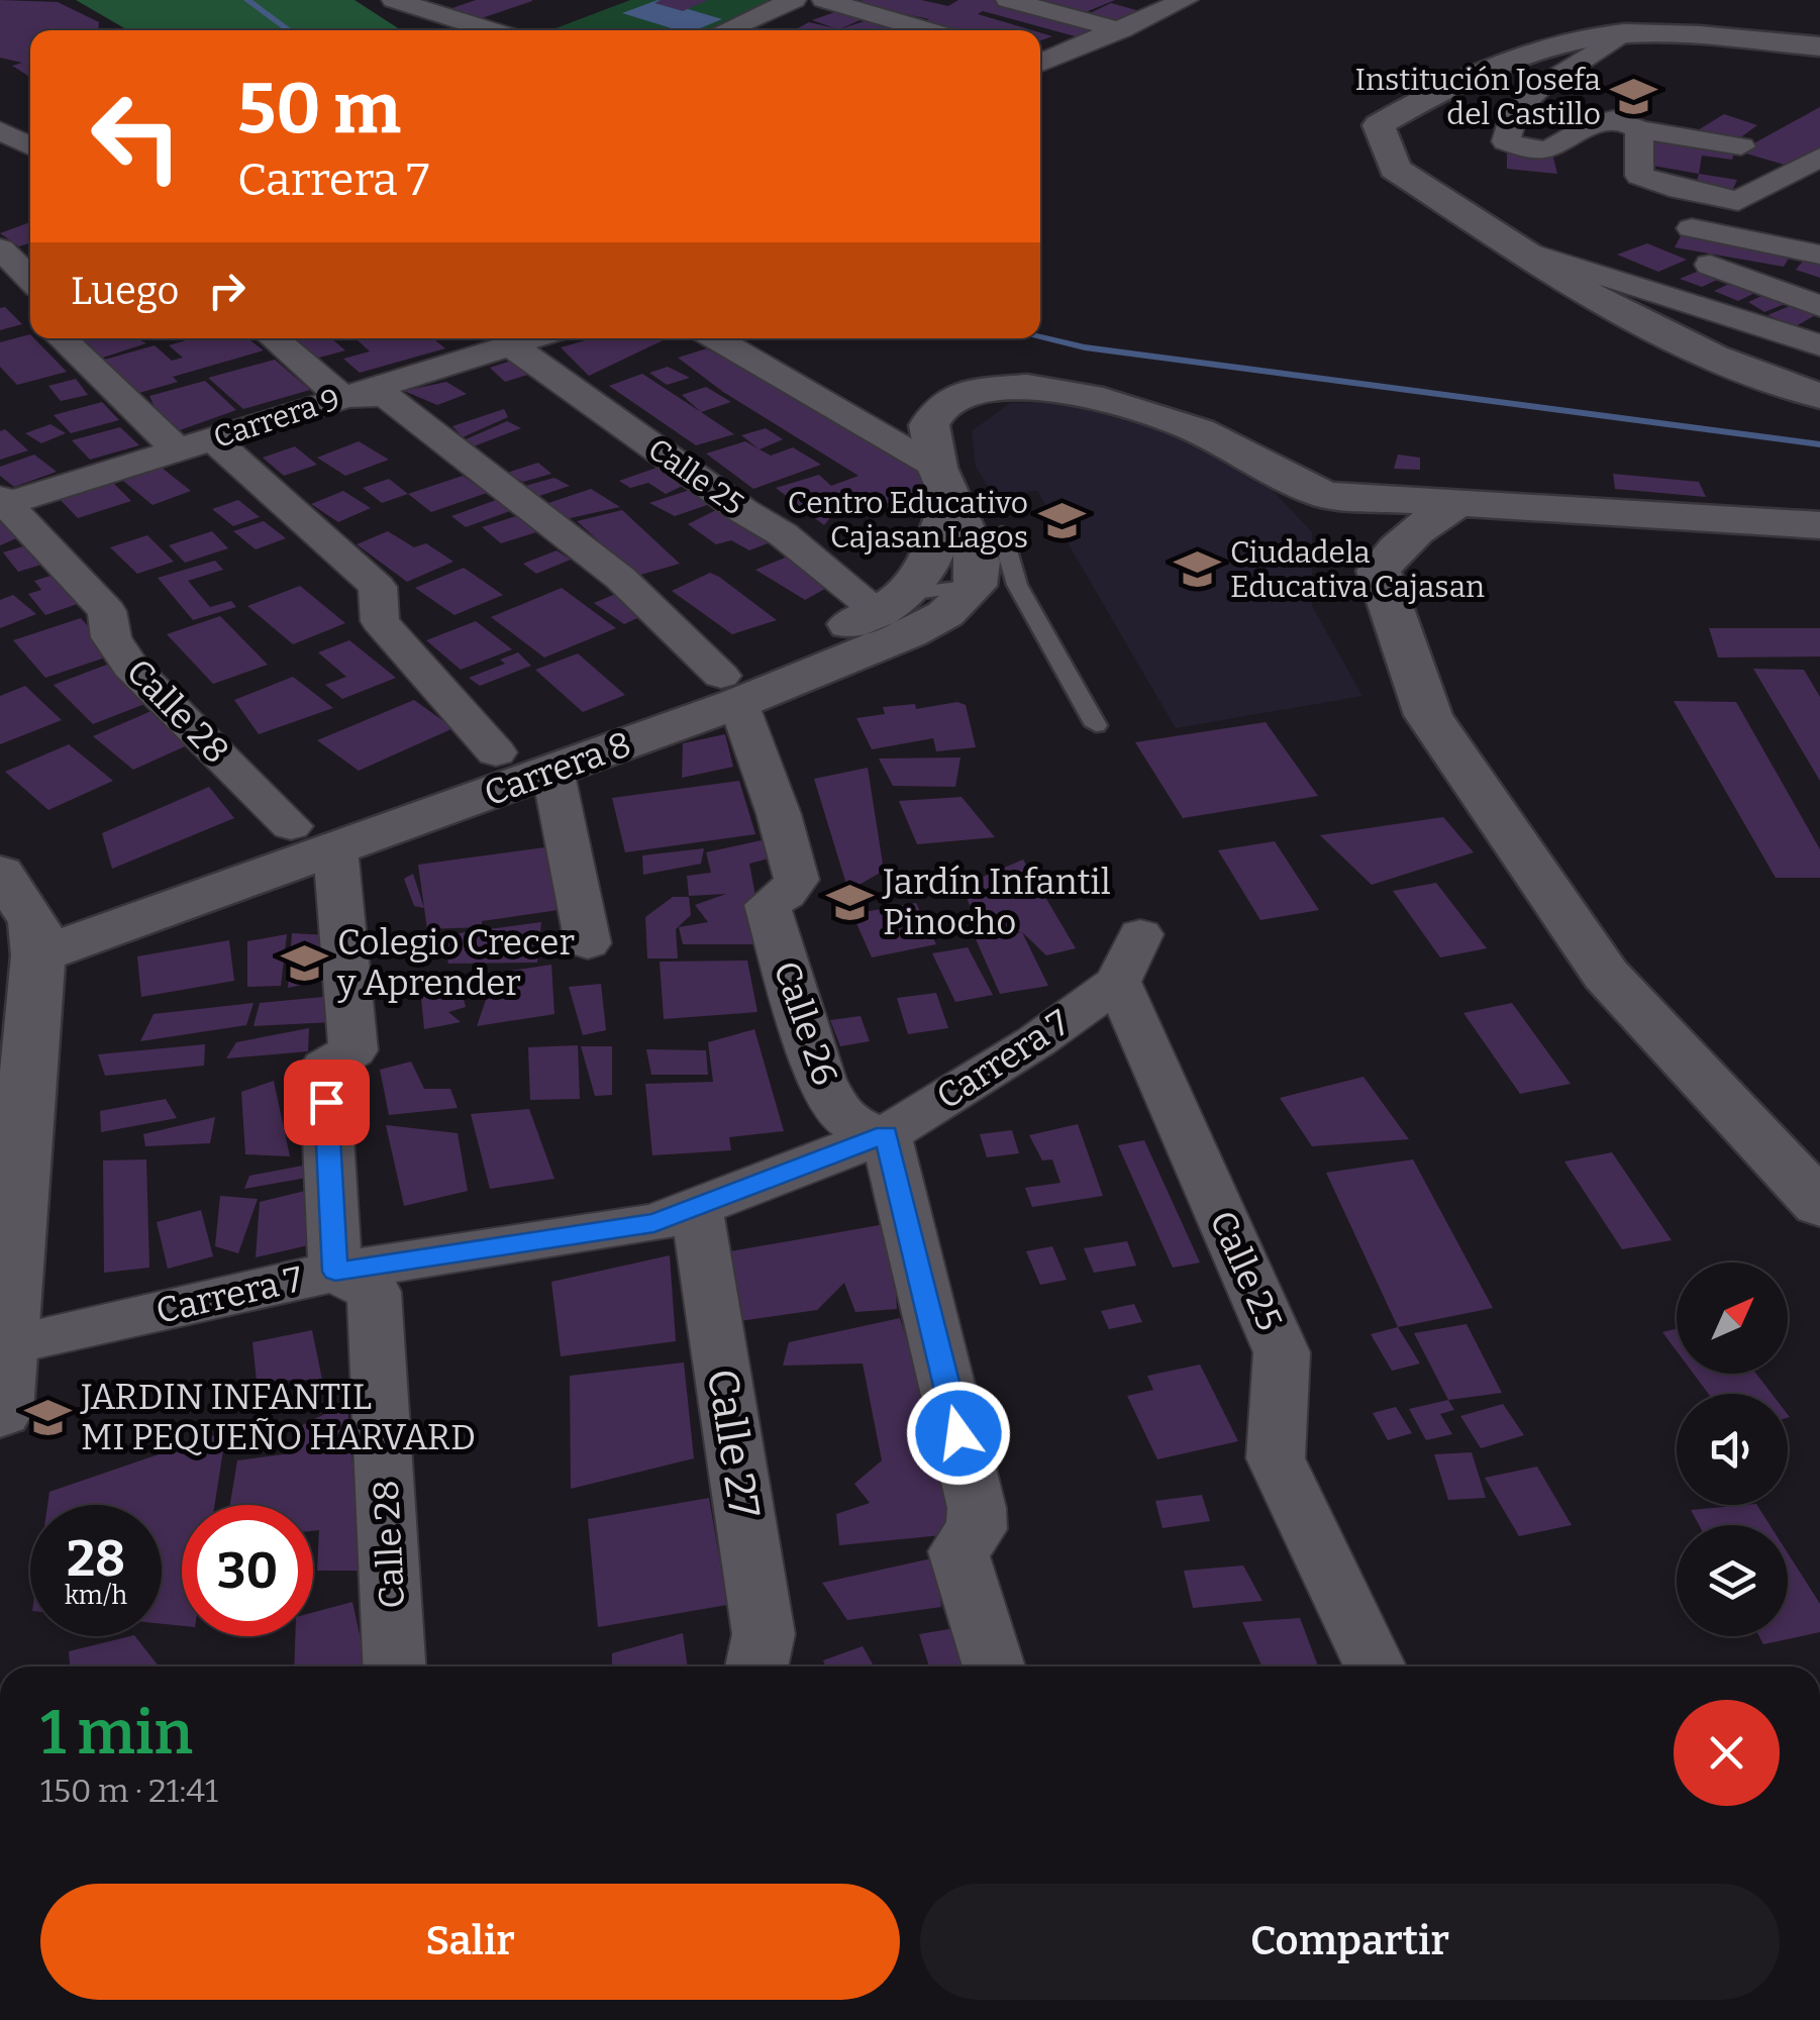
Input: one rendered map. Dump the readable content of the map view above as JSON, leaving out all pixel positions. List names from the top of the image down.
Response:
{
  "streets": {
    "street": [
      "Carrera 9",
      "Calle 25",
      "Calle 28",
      "Carrera 8",
      "Calle 26",
      "Carrera 7",
      "Calle 27"
    ]
  },
  "crossings": [
    ["Carrera 9", "Calle 25"],
    ["Carrera 9", "Calle 28"],
    ["Carrera 9", "Calle 26"],
    ["Calle 25", "Carrera 8"],
    ["Calle 25", "Carrera 7"],
    ["Calle 28", "Carrera 8"],
    ["Calle 28", "Carrera 7"],
    ["Carrera 8", "Calle 26"],
    ["Calle 26", "Carrera 7"],
    ["Carrera 7", "Calle 27"]
  ],
  "places": {
    "school or university": [
      "Institución Josefa del Castillo",
      "Centro Educativo Cajasan Lagos",
      "Ciudadela Educativa Cajasan",
      "Jardín Infantil Pinocho",
      "Colegio Crecer y Aprender",
      "JARDIN INFANTIL MI PEQUEÑO HARVARD"
    ]
  },
  "north": "top right",
  "page": {
    "turn": ["50 m", "Carrera 7"],
    "then": "Luego",
    "speed": "28 km/h",
    "limit": "30",
    "heading": ["1 min", "150 m · 21:41"],
    "buttons": ["Salir", "Compartir"]
  }
}
